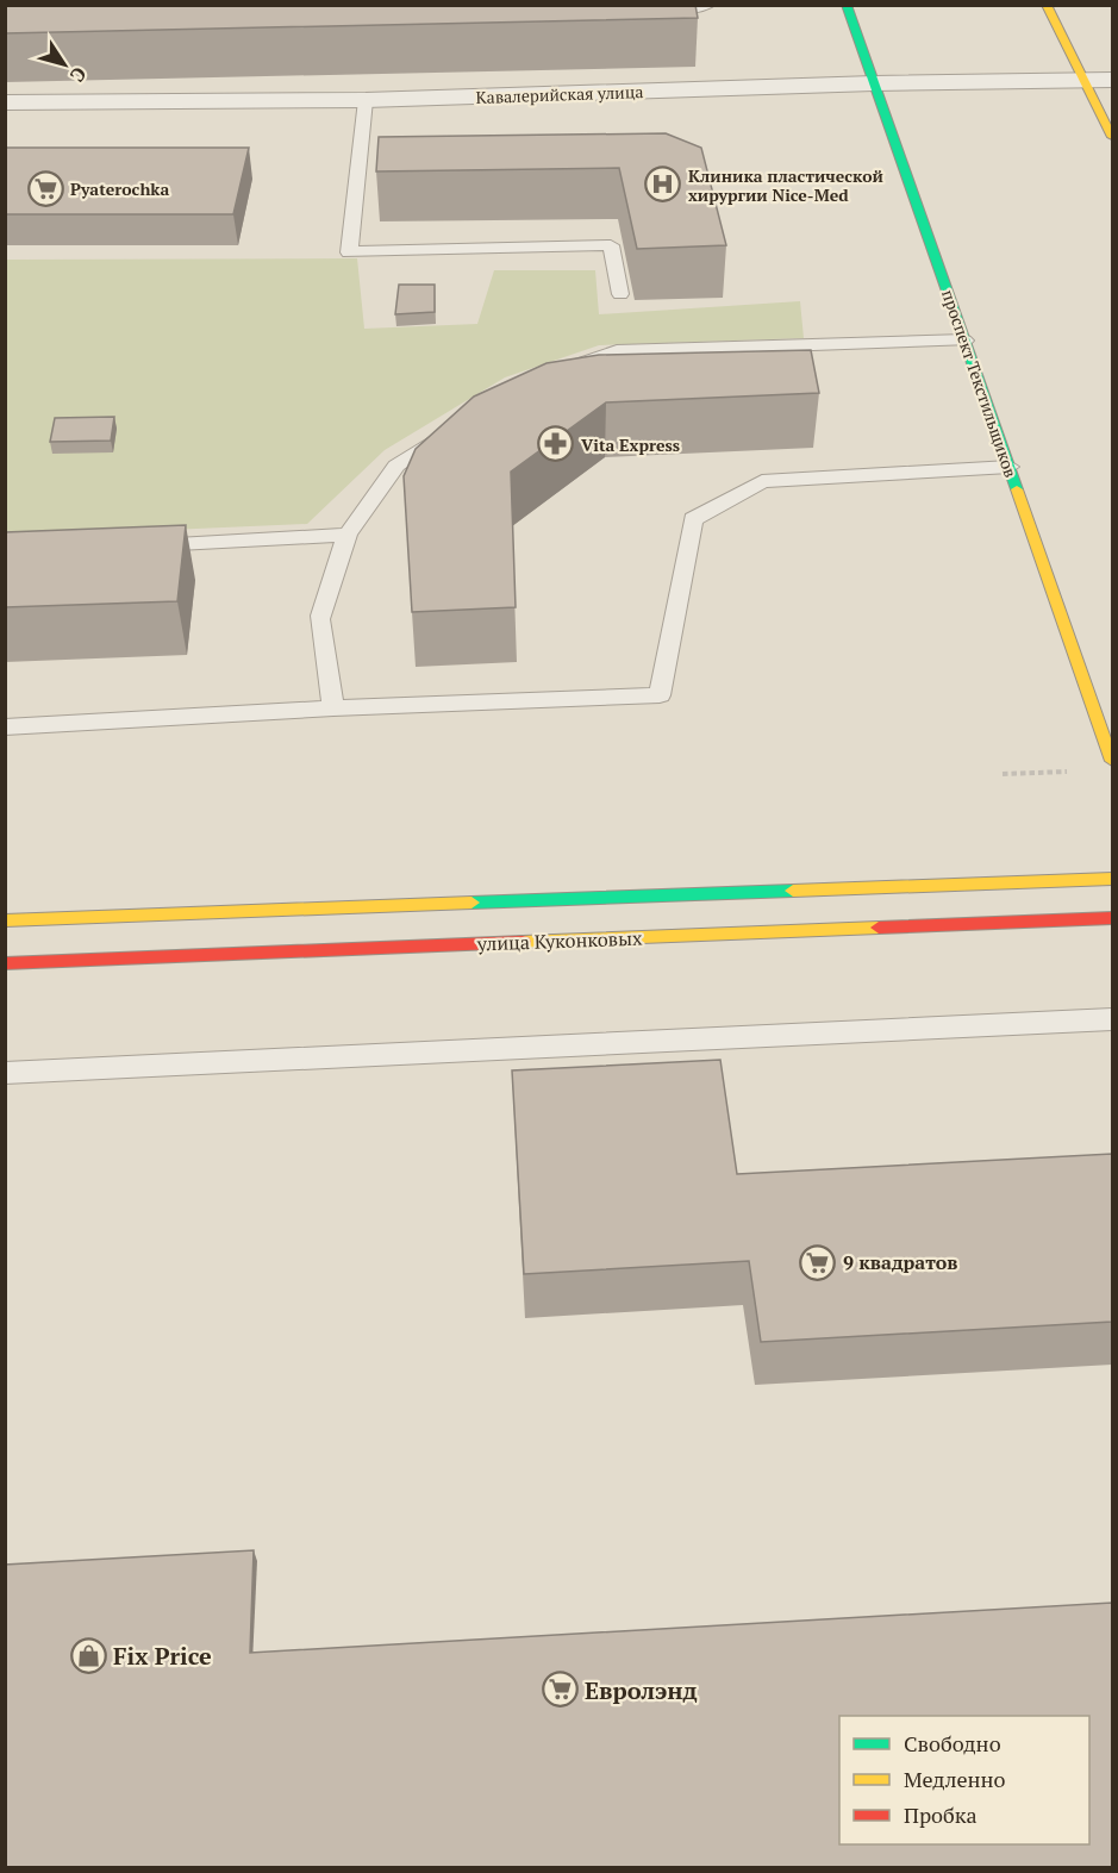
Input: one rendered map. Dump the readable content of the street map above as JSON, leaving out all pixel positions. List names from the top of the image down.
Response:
{
  "streets": {
    "main road": ["проспект Текстильщиков", "улица Куконковых"],
    "street": ["Кавалерийская улица"]
  },
  "crossings": [
    ["Кавалерийская улица", "проспект Текстильщиков"]
  ],
  "places": {
    "hospital": ["Клиника пластической хирургии Nice-Med"],
    "supermarket": ["Pyaterochka", "9 квадратов", "Евролэнд"],
    "pharmacy": ["Vita Express"],
    "shop": ["Fix Price"]
  },
  "legend": ["Свободно", "Медленно", "Пробка"],
  "north": "bottom right"
}
